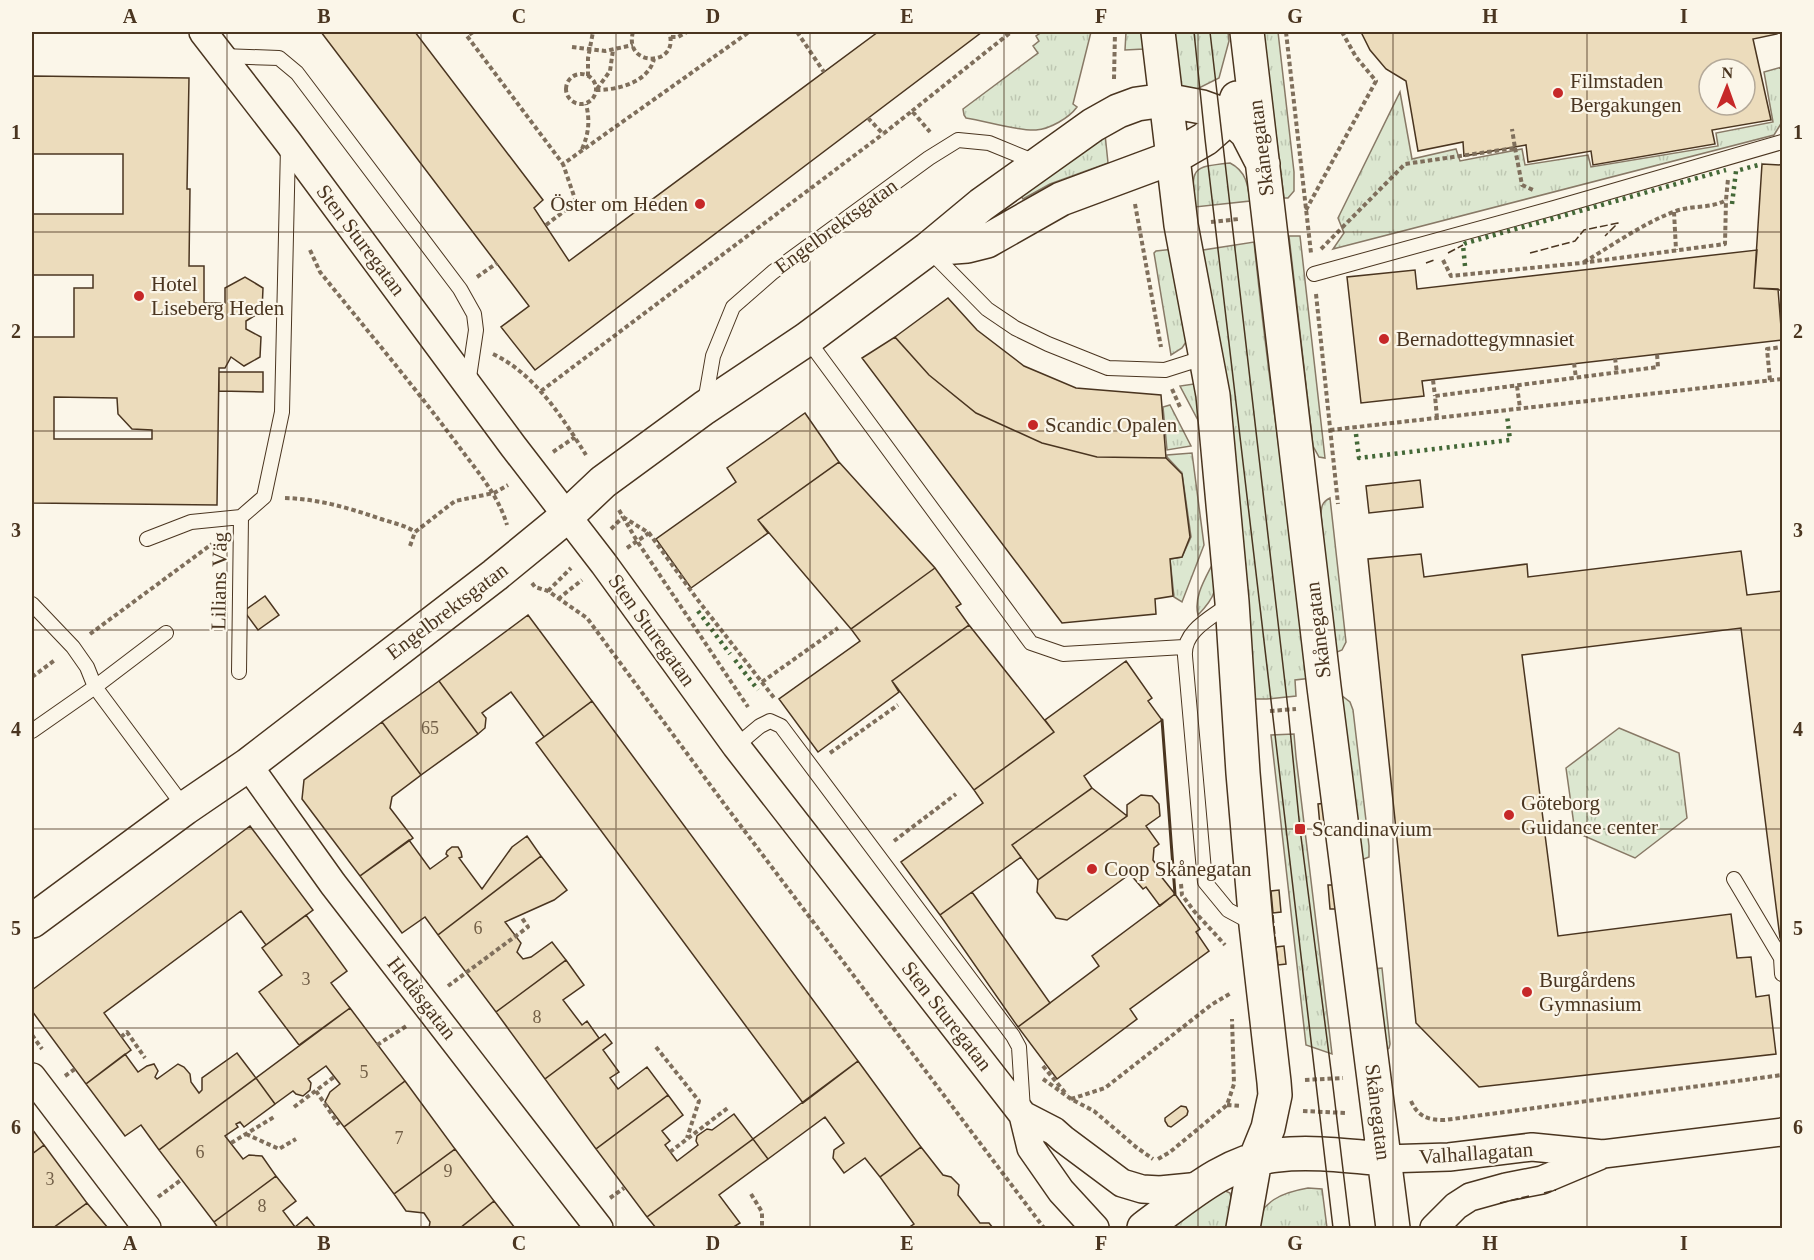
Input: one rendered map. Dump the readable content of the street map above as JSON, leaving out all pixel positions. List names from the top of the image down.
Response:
{
  "streets": {
    "main road": ["Skånegatan", "Engelbrektsgatan"],
    "street": ["Sten Sturegatan", "Hedåsgatan", "Valhallagatan"],
    "lane": ["Lilians Väg"]
  },
  "crossings": [
    ["Skånegatan", "Engelbrektsgatan"],
    ["Skånegatan", "Valhallagatan"],
    ["Engelbrektsgatan", "Sten Sturegatan"],
    ["Engelbrektsgatan", "Hedåsgatan"]
  ],
  "places": {
    "other": [
      "Filmstaden Bergakungen",
      "Öster om Heden",
      "Hotel Liseberg Heden",
      "Bernadottegymnasiet",
      "Scandic Opalen",
      "Göteborg Guidance center",
      "Coop Skånegatan",
      "Burgårdens Gymnasium"
    ],
    "transit": ["Scandinavium"]
  },
  "house_numbers": [
    "65",
    "6",
    "3",
    "8",
    "5",
    "7",
    "6",
    "9",
    "3",
    "8"
  ],
  "north": "top",
  "grid": {
    "columns": [
      "A",
      "B",
      "C",
      "D",
      "E",
      "F",
      "G",
      "H",
      "I"
    ],
    "rows": [
      "1",
      "2",
      "3",
      "4",
      "5",
      "6"
    ]
  }
}
